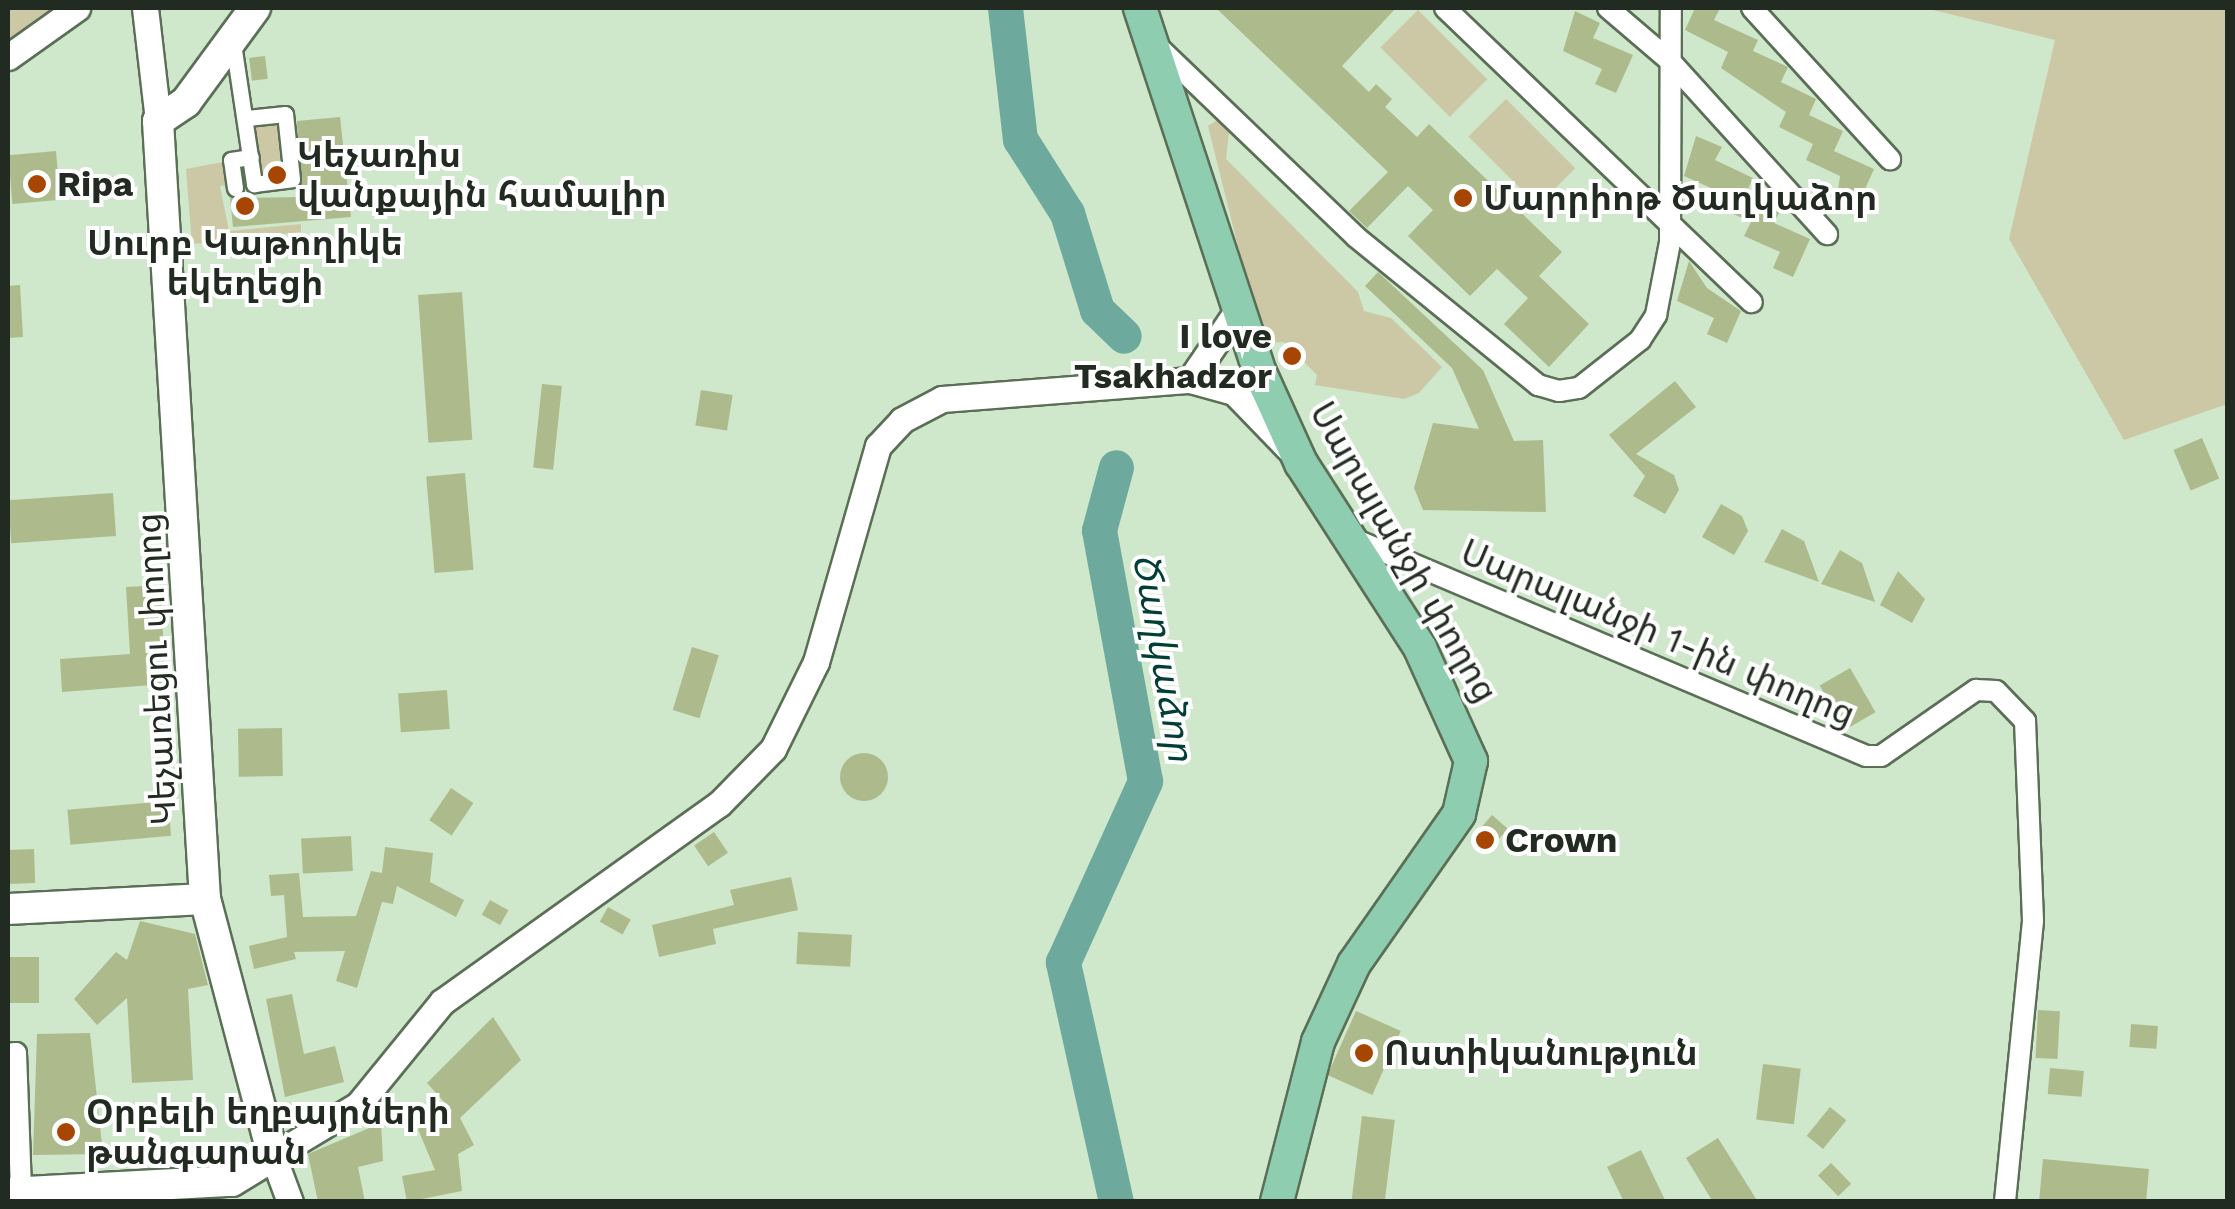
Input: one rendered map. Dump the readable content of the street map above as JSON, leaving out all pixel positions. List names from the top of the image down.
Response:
{
  "streets": {
    "main road": ["Սարալանջի փողոց", "Կեչառեցու փողոց"],
    "street": ["Սարալանջի 1-ին փողոց"]
  },
  "crossings": [
    ["Սարալանջի փողոց", "Սարալանջի 1-ին փողոց"]
  ],
  "water": ["Ծաղկաձոր"],
  "places": [
    "Կեչառիս վանքային համալիր",
    "Ripa",
    "Մարրիոթ Ծաղկաձոր",
    "Սուրբ Կաթողիկե եկեղեցի",
    "I love Tsakhadzor",
    "Crown",
    "Ոստիկանություն",
    "Օրբելի եղբայրների թանգարան"
  ]
}
